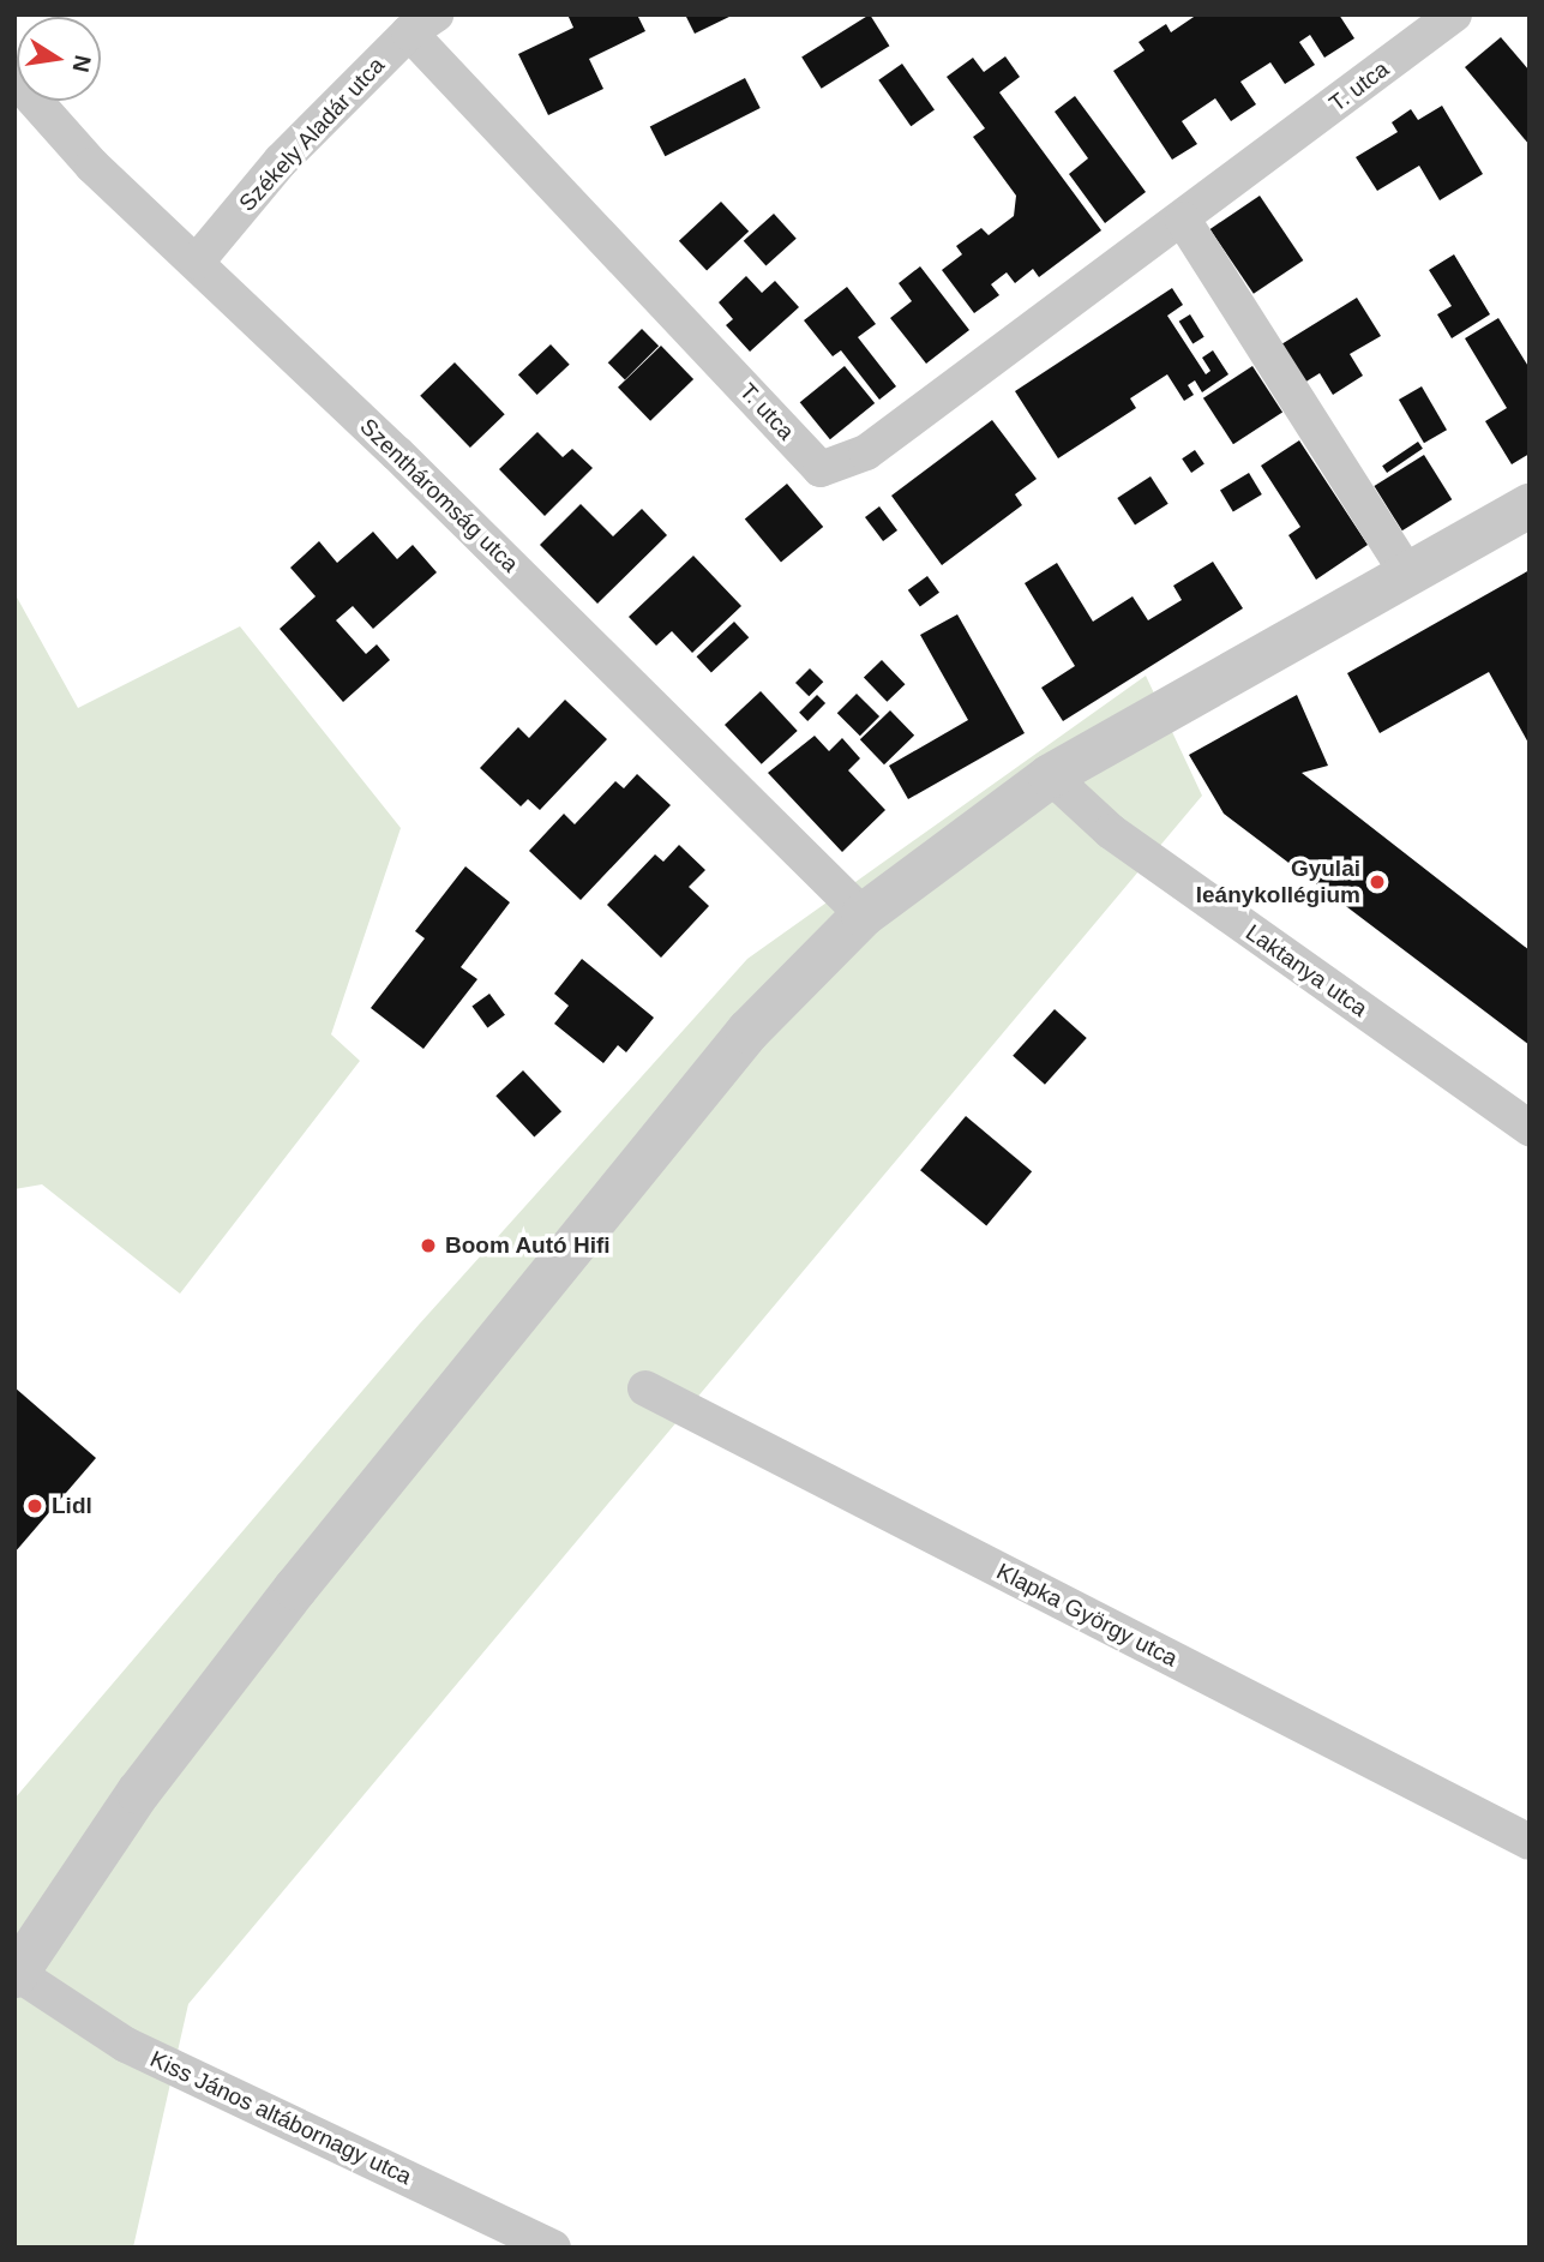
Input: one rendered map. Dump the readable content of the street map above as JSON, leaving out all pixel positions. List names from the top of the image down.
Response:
{
  "streets": {
    "street": [
      "T. utca",
      "Székely Aladár utca",
      "Szentháromság utca",
      "Laktanya utca",
      "Klapka György utca",
      "Kiss János altábornagy utca"
    ]
  },
  "crossings": [
    ["T. utca", "Székely Aladár utca"],
    ["Székely Aladár utca", "Szentháromság utca"]
  ],
  "places": ["Gyulai leánykollégium", "Boom Autó Hifi", "Lidl"],
  "north": "right"
}
